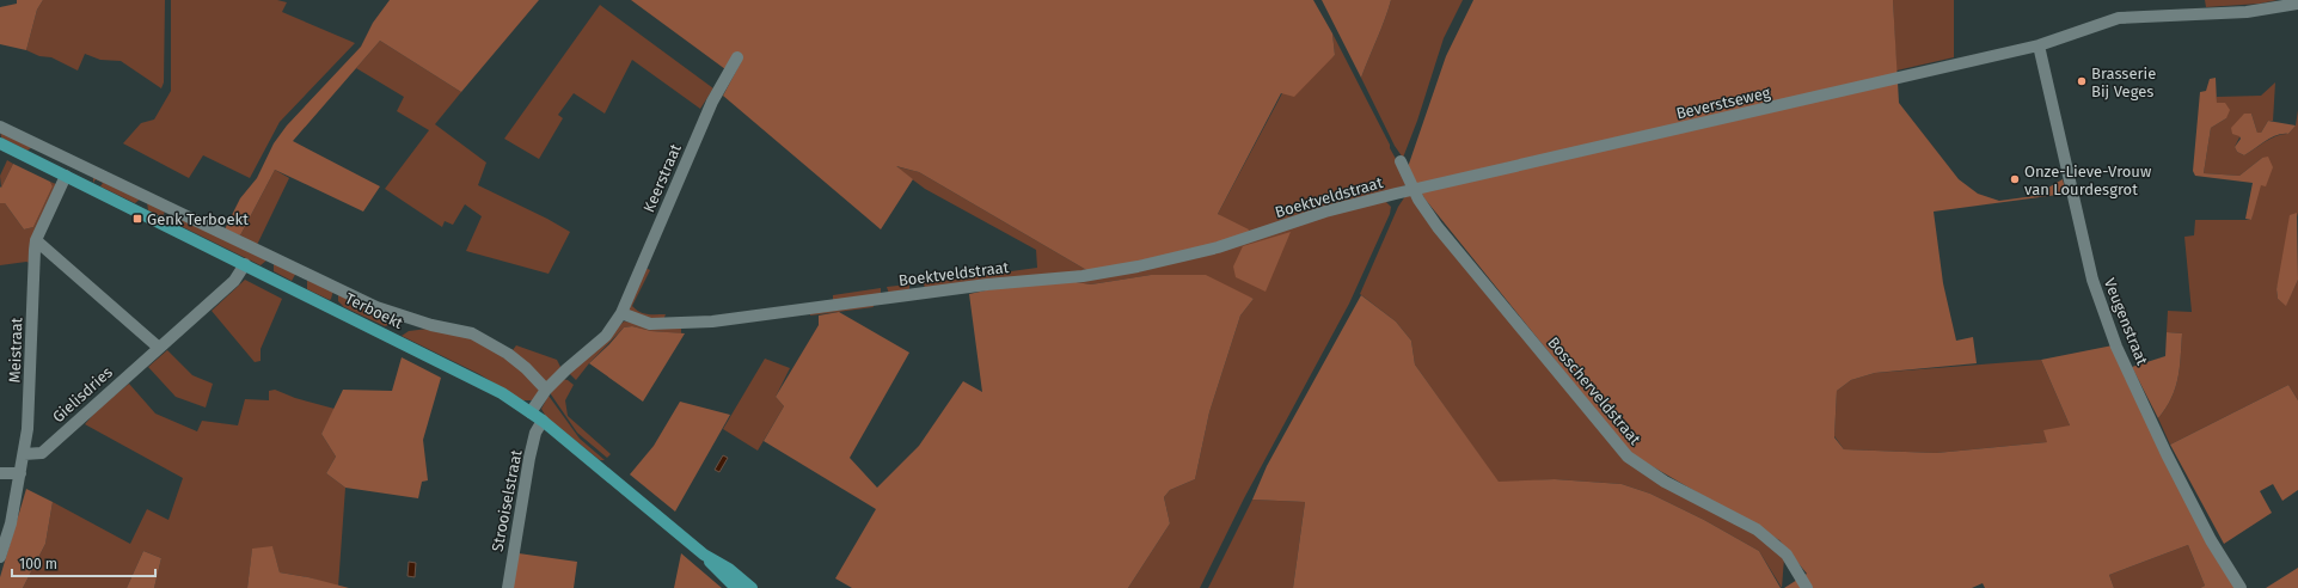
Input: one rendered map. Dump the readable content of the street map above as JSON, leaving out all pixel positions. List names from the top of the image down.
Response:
{
  "streets": {
    "main road": ["Terboekt"],
    "street": [
      "Beverstseweg",
      "Keerstraat",
      "Boektveldstraat",
      "Veugenstraat",
      "Meistraat",
      "Bosscherveldstraat",
      "Gielisdries",
      "Strooiselstraat"
    ]
  },
  "crossings": [
    ["Beverstseweg", "Boektveldstraat"],
    ["Beverstseweg", "Veugenstraat"],
    ["Beverstseweg", "Bosscherveldstraat"],
    ["Keerstraat", "Boektveldstraat"],
    ["Boektveldstraat", "Bosscherveldstraat"],
    ["Terboekt", "Meistraat"],
    ["Terboekt", "Gielisdries"],
    ["Terboekt", "Strooiselstraat"],
    ["Meistraat", "Gielisdries"]
  ],
  "places": {
    "other": ["Brasserie Bij Veges", "Onze-Lieve-Vrouw van Lourdesgrot"],
    "transit": ["Genk Terboekt"]
  },
  "scale_bar": "100 m"
}
